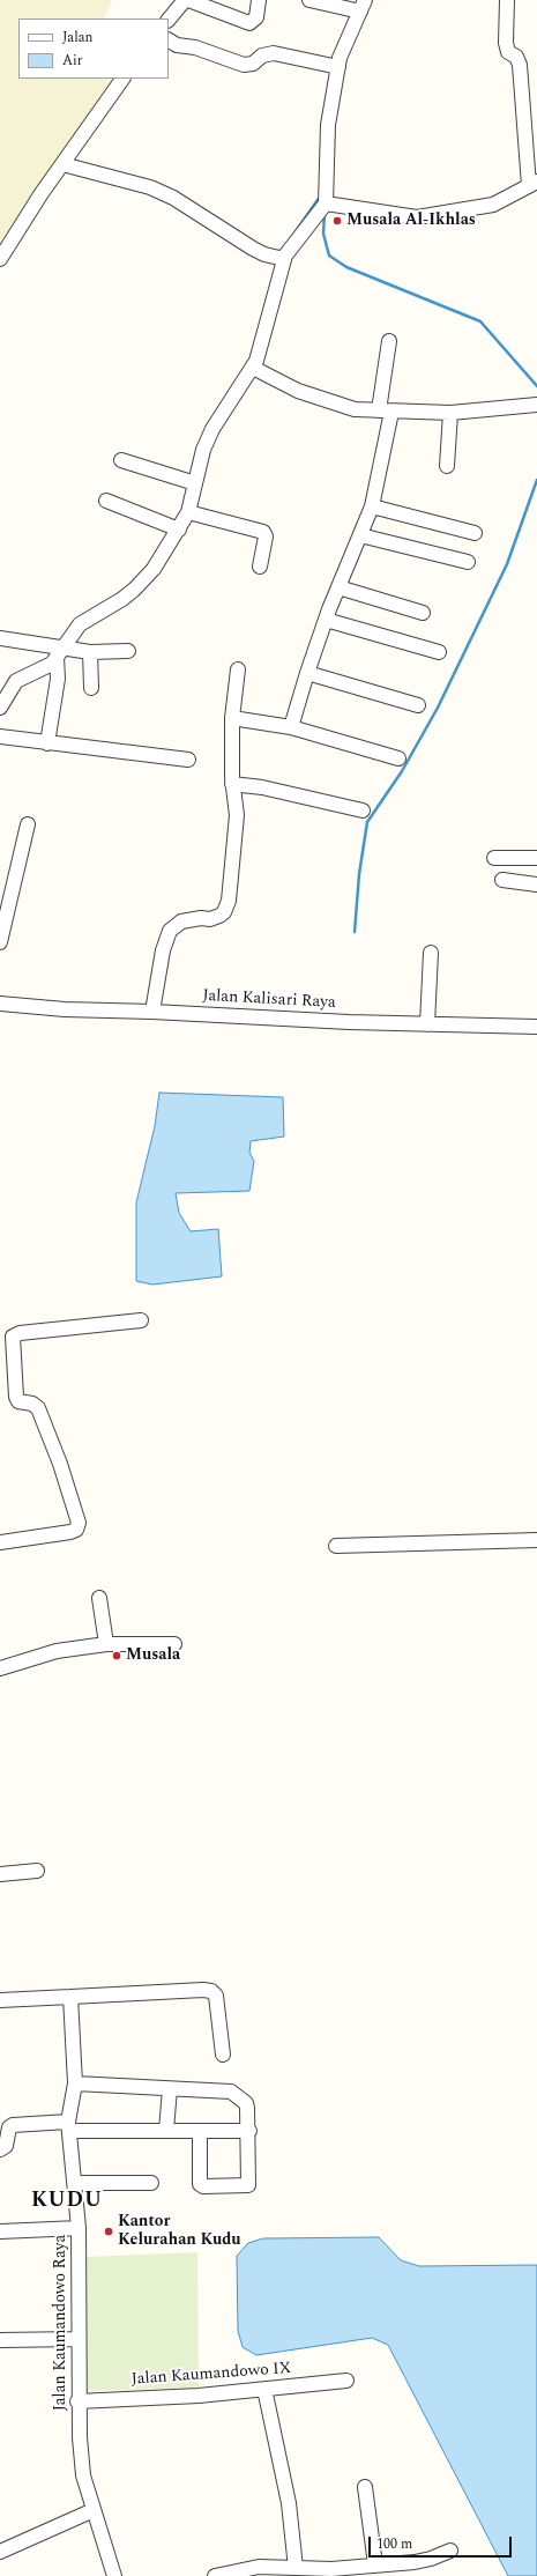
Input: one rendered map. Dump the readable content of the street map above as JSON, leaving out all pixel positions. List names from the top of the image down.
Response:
{
  "streets": {
    "street": ["Jalan Kalisari Raya", "Jalan Kaumandowo Raya", "Jalan Kaumandowo IX"]
  },
  "crossings": [
    ["Jalan Kaumandowo Raya", "Jalan Kaumandowo IX"]
  ],
  "districts": ["KUDU"],
  "places": ["Musala Al-Ikhlas", "Musala", "Kantor Kelurahan Kudu"],
  "legend": ["Jalan", "Air"],
  "scale_bar": "100 m"
}
